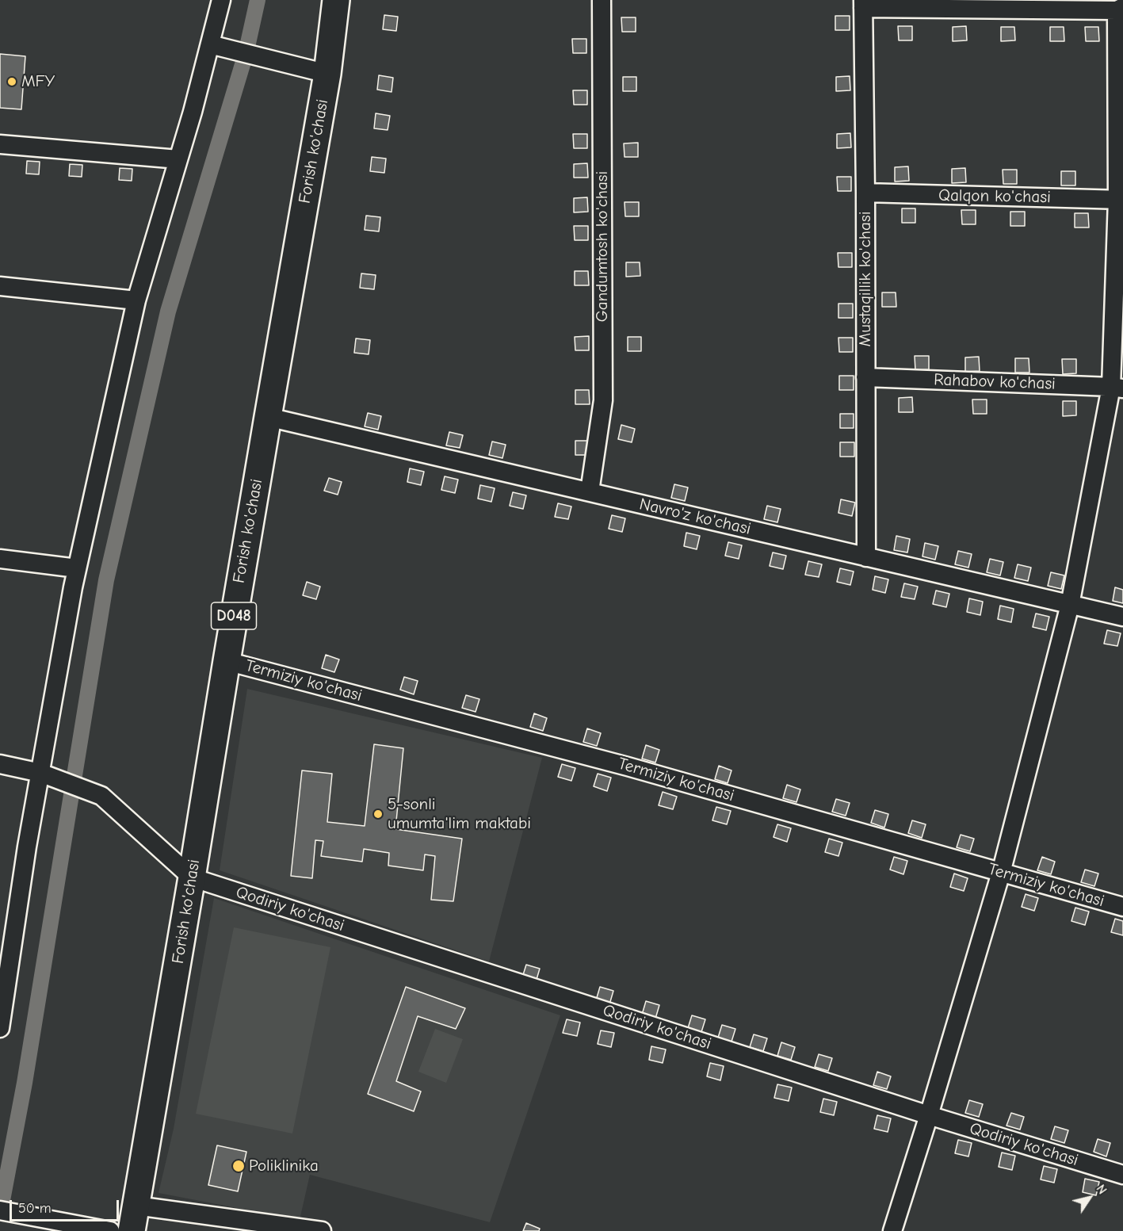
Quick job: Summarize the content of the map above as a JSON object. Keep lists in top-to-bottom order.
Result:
{
  "streets": {
    "main road": ["Forish ko'chasi", "D048"],
    "street": [
      "Qalqon ko'chasi",
      "Gandumtosh ko'chasi",
      "Mustaqillik ko'chasi",
      "Rahabov ko'chasi",
      "Navro'z ko'chasi",
      "Termiziy ko'chasi",
      "Qodiriy ko'chasi"
    ]
  },
  "crossings": [
    ["Forish ko'chasi", "Navro'z ko'chasi"],
    ["Forish ko'chasi", "Termiziy ko'chasi"],
    ["Forish ko'chasi", "Qodiriy ko'chasi"],
    ["Qalqon ko'chasi", "Mustaqillik ko'chasi"],
    ["Gandumtosh ko'chasi", "Navro'z ko'chasi"],
    ["Mustaqillik ko'chasi", "Rahabov ko'chasi"],
    ["Mustaqillik ko'chasi", "Navro'z ko'chasi"]
  ],
  "places": ["MFY", "5-sonli umumta'lim maktabi", "Poliklinika"],
  "scale_bar": "50 m",
  "north": "top right"
}
